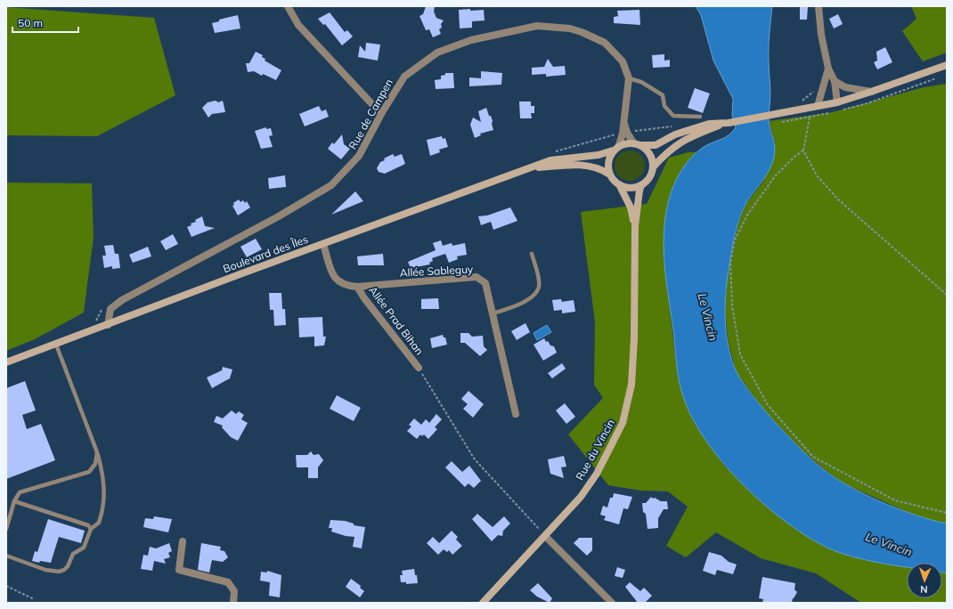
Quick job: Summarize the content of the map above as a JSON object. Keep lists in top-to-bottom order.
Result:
{
  "streets": {
    "main road": ["Boulevard des Îles", "Rue du Vincin"],
    "street": ["Rue de Campen", "Allée Sableguy", "Allée Prad Bihan"]
  },
  "crossings": [
    ["Rue de Campen", "Boulevard des Îles"],
    ["Rue de Campen", "Rue du Vincin"],
    ["Boulevard des Îles", "Allée Sableguy"],
    ["Boulevard des Îles", "Rue du Vincin"],
    ["Allée Sableguy", "Allée Prad Bihan"]
  ],
  "water": ["Le Vincin"],
  "scale_bar": "50 m",
  "north": "bottom"
}
